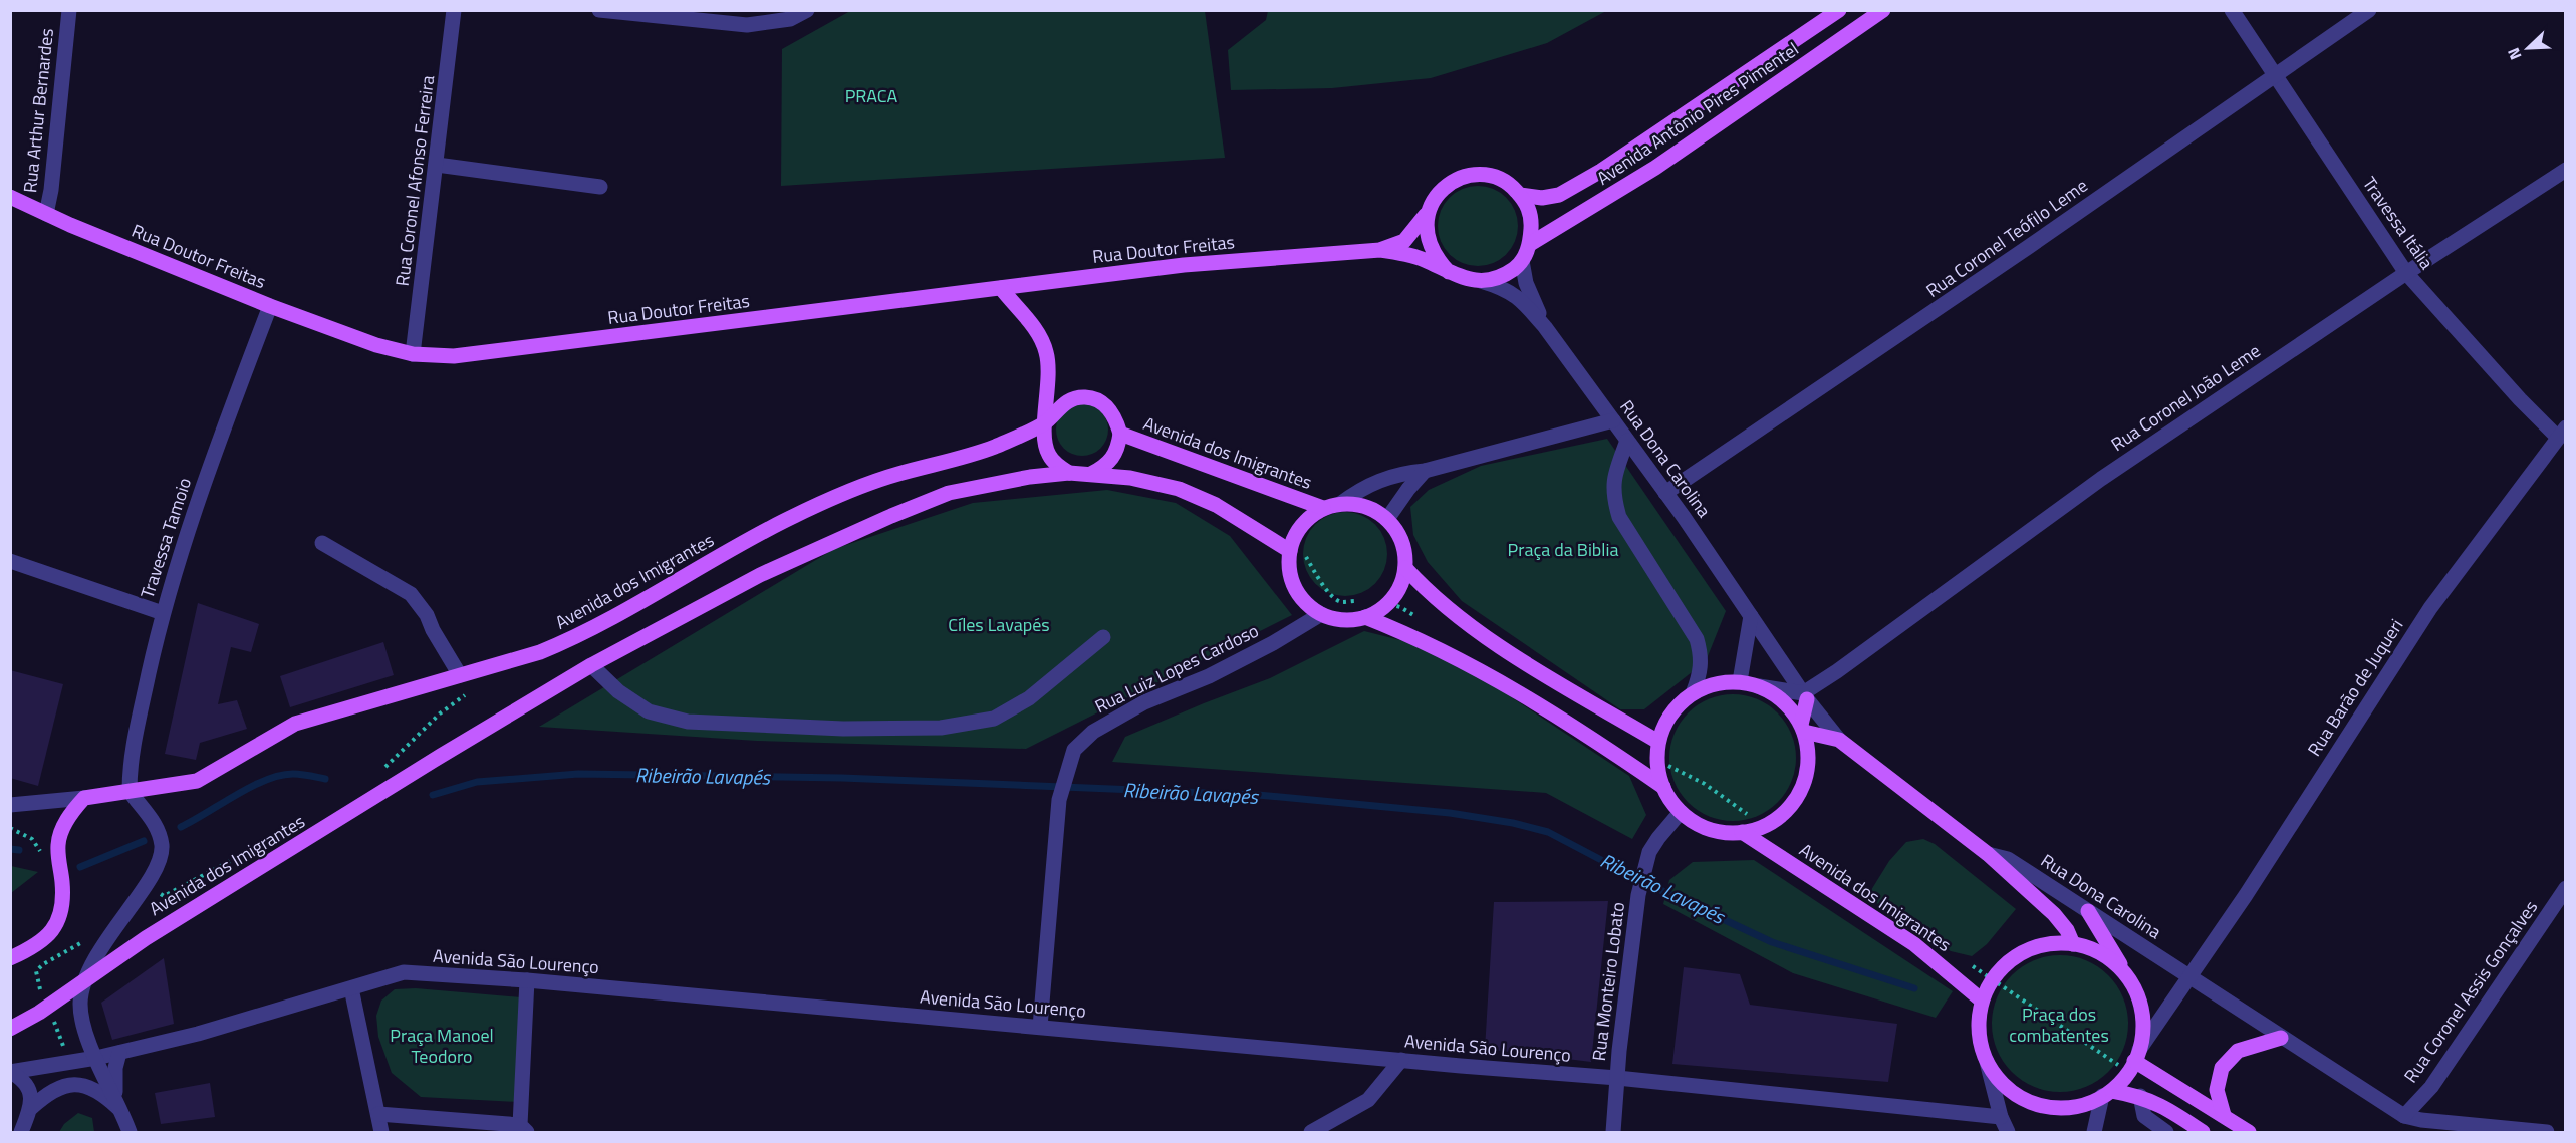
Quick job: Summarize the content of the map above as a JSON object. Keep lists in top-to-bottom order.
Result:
{
  "streets": {
    "main road": [
      "Avenida Antônio Pires Pimentel",
      "Rua Doutor Freitas",
      "Avenida dos Imigrantes",
      "Rua Dona Carolina"
    ],
    "street": [
      "Rua Arthur Bernardes",
      "Rua Coronel Afonso Ferreira",
      "Travessa Itália",
      "Rua Coronel Teófilo Leme",
      "Rua Coronel João Leme",
      "Travessa Tamoio",
      "Rua Luiz Lopes Cardoso",
      "Rua Barão de Juqueri",
      "Avenida São Lourenço",
      "Rua Monteiro Lobato",
      "Rua Coronel Assis Gonçalves"
    ]
  },
  "crossings": [
    ["Rua Arthur Bernardes", "Rua Doutor Freitas"],
    ["Avenida Antônio Pires Pimentel", "Rua Doutor Freitas"],
    ["Avenida Antônio Pires Pimentel", "Rua Dona Carolina"],
    ["Rua Coronel Afonso Ferreira", "Rua Doutor Freitas"],
    ["Travessa Itália", "Rua Coronel Teófilo Leme"],
    ["Travessa Itália", "Rua Coronel João Leme"],
    ["Travessa Itália", "Rua Barão de Juqueri"],
    ["Rua Coronel Teófilo Leme", "Rua Dona Carolina"],
    ["Rua Doutor Freitas", "Rua Dona Carolina"],
    ["Rua Doutor Freitas", "Travessa Tamoio"],
    ["Rua Coronel João Leme", "Rua Dona Carolina"],
    ["Avenida dos Imigrantes", "Rua Dona Carolina"],
    ["Avenida dos Imigrantes", "Travessa Tamoio"],
    ["Avenida dos Imigrantes", "Rua Luiz Lopes Cardoso"],
    ["Avenida dos Imigrantes", "Rua Monteiro Lobato"],
    ["Rua Dona Carolina", "Rua Barão de Juqueri"],
    ["Rua Dona Carolina", "Rua Coronel Assis Gonçalves"],
    ["Rua Luiz Lopes Cardoso", "Avenida São Lourenço"],
    ["Avenida São Lourenço", "Rua Monteiro Lobato"]
  ],
  "water": ["Ribeirão Lavapés"],
  "parks": [
    "PRACA",
    "Praça da Biblia",
    "Cíles Lavapés",
    "Praça dos combatentes",
    "Praça Manoel Teodoro"
  ],
  "north": "bottom left"
}
